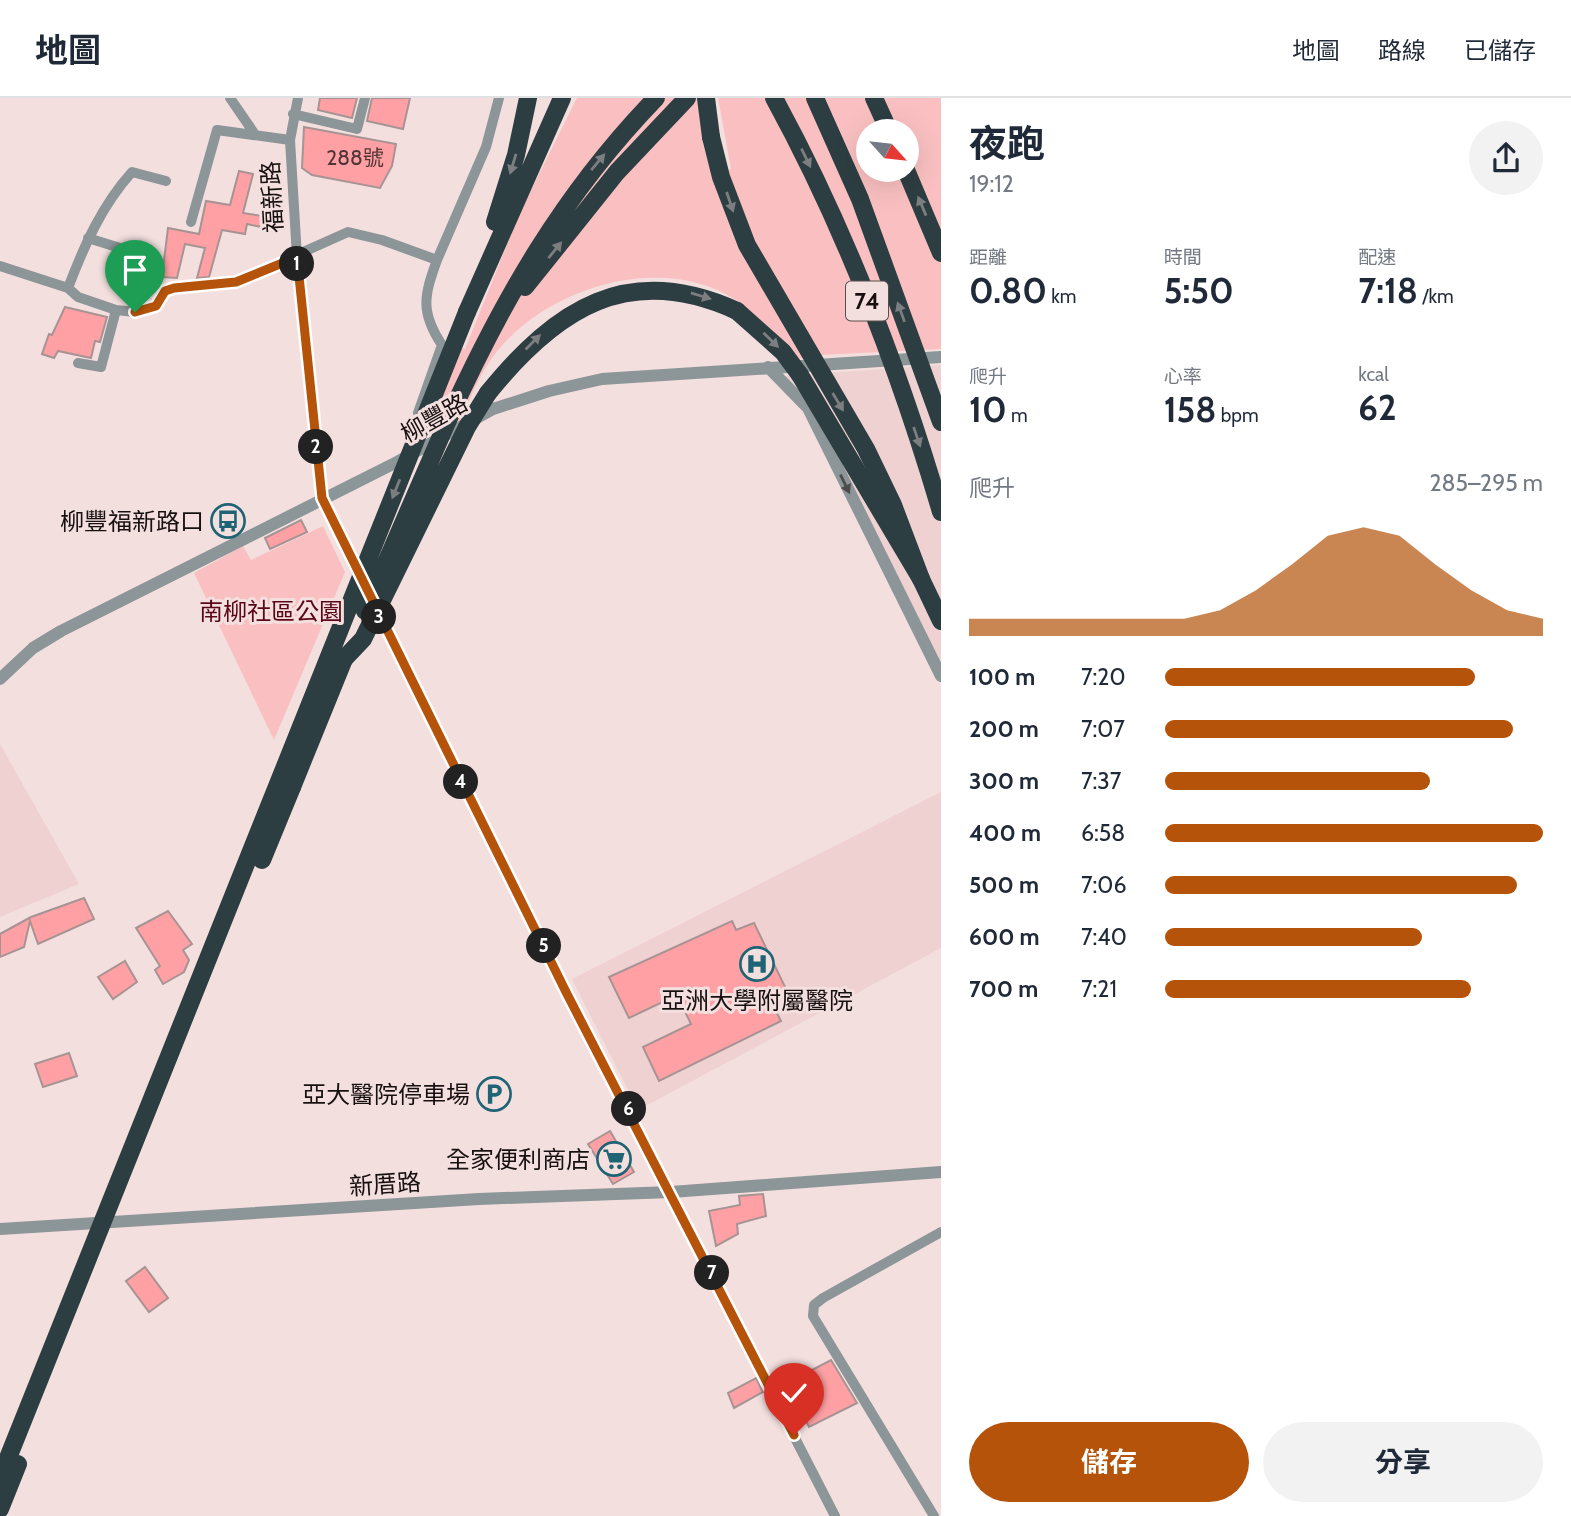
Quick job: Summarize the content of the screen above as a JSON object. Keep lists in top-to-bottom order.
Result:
{
  "streets": {
    "highway": ["74"],
    "street": ["福新路", "柳豐路", "新厝路"]
  },
  "crossings": [
    ["福新路", "柳豐路"],
    ["福新路", "新厝路"]
  ],
  "parks": ["南柳社區公園"],
  "places": {
    "bus stop": ["柳豐福新路口"],
    "hospital": ["亞洲大學附屬醫院"],
    "parking": ["亞大醫院停車場"],
    "supermarket": ["全家便利商店"]
  },
  "house_numbers": ["288號"],
  "north": "bottom right",
  "page": {
    "header": "地圖",
    "nav": ["地圖", "路線", "已儲存"],
    "heading": ["夜跑", "19:12"],
    "stats": [
      ["距離", "0.80 km"],
      ["時間", "5:50"],
      ["配速", "7:18 /km"],
      ["爬升", "10 m"],
      ["心率", "158 bpm"],
      ["kcal", "62"]
    ],
    "pins": [
      "1",
      "2",
      "3",
      "4",
      "5",
      "6",
      "7"
    ],
    "chart": ["爬升", "285–295 m"],
    "list": [
      {
        "name": "100 m",
        "note": "7:20"
      },
      {
        "name": "200 m",
        "note": "7:07"
      },
      {
        "name": "300 m",
        "note": "7:37"
      },
      {
        "name": "400 m",
        "note": "6:58"
      },
      {
        "name": "500 m",
        "note": "7:06"
      },
      {
        "name": "600 m",
        "note": "7:40"
      },
      {
        "name": "700 m",
        "note": "7:21"
      }
    ],
    "buttons": ["儲存", "分享"]
  }
}
